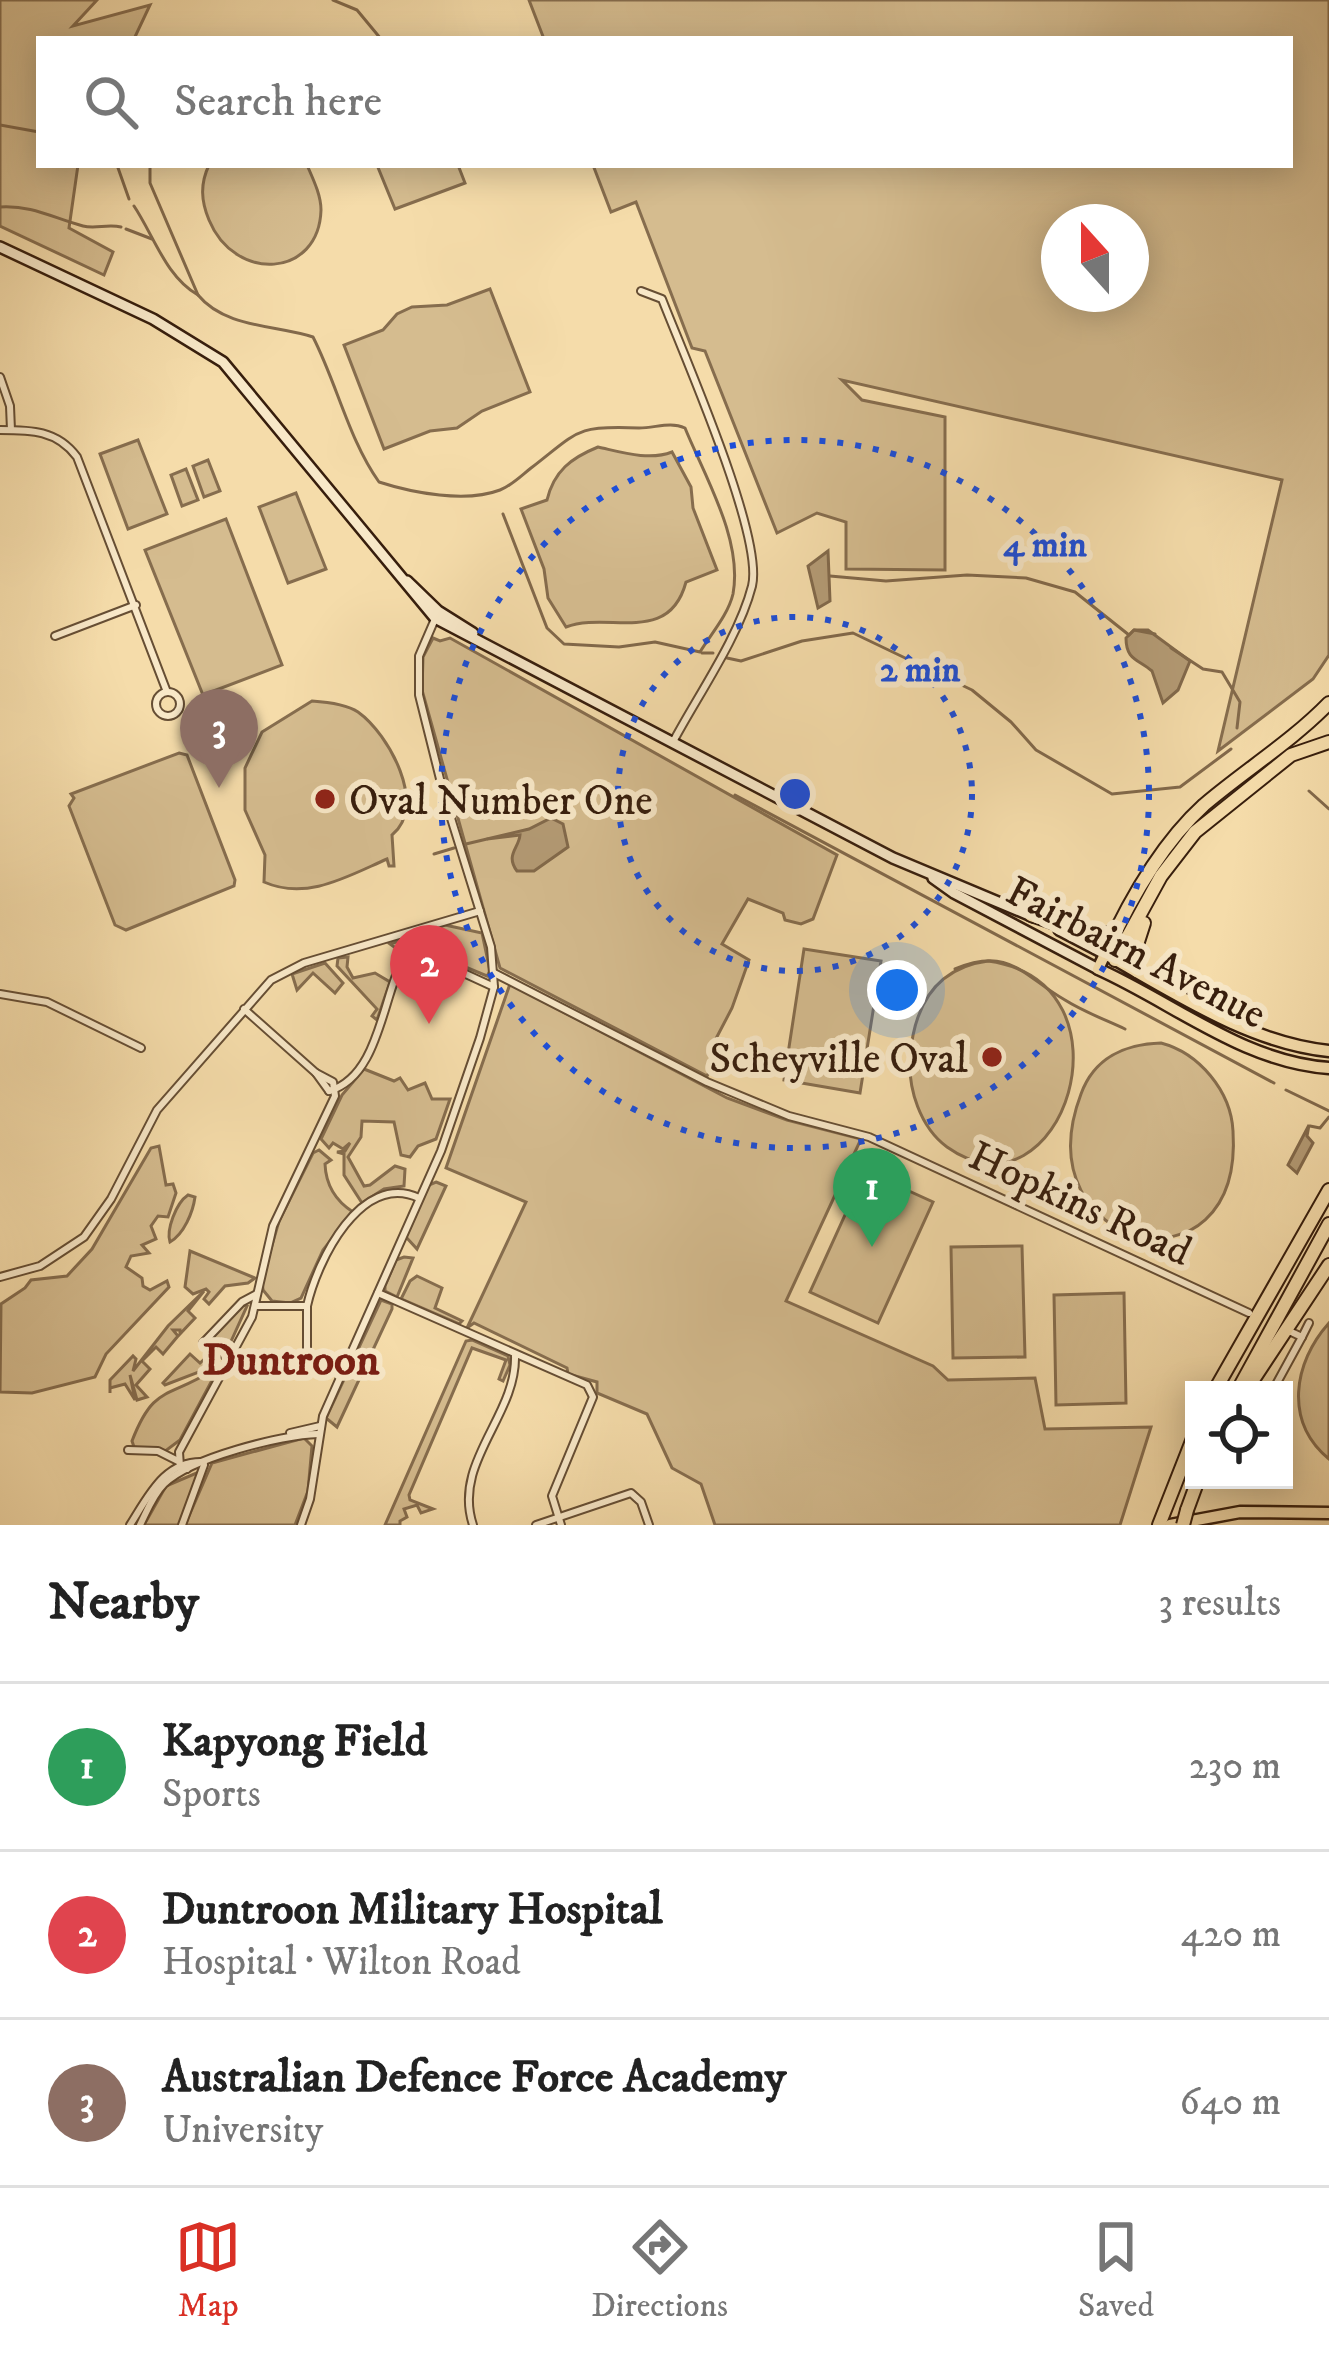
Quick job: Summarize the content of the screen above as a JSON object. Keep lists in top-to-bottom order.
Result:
{
  "streets": {
    "main road": ["Fairbairn Avenue"],
    "street": ["Hopkins Road"]
  },
  "districts": ["Duntroon"],
  "places": ["Oval Number One", "Scheyville Oval"],
  "north": "top",
  "page": {
    "search": "Search here",
    "pins": ["3", "2", "1"],
    "heading": ["Nearby", "3 results"],
    "list": [
      {
        "mark": "1",
        "name": "Kapyong Field",
        "note": "Sports",
        "value": "230 m"
      },
      {
        "mark": "2",
        "name": "Duntroon Military Hospital",
        "note": "Hospital · Wilton Road",
        "value": "420 m"
      },
      {
        "mark": "3",
        "name": "Australian Defence Force Academy",
        "note": "University",
        "value": "640 m"
      }
    ],
    "nav": ["Map", "Directions", "Saved"]
  },
  "rings": ["4 min", "2 min"]
}
